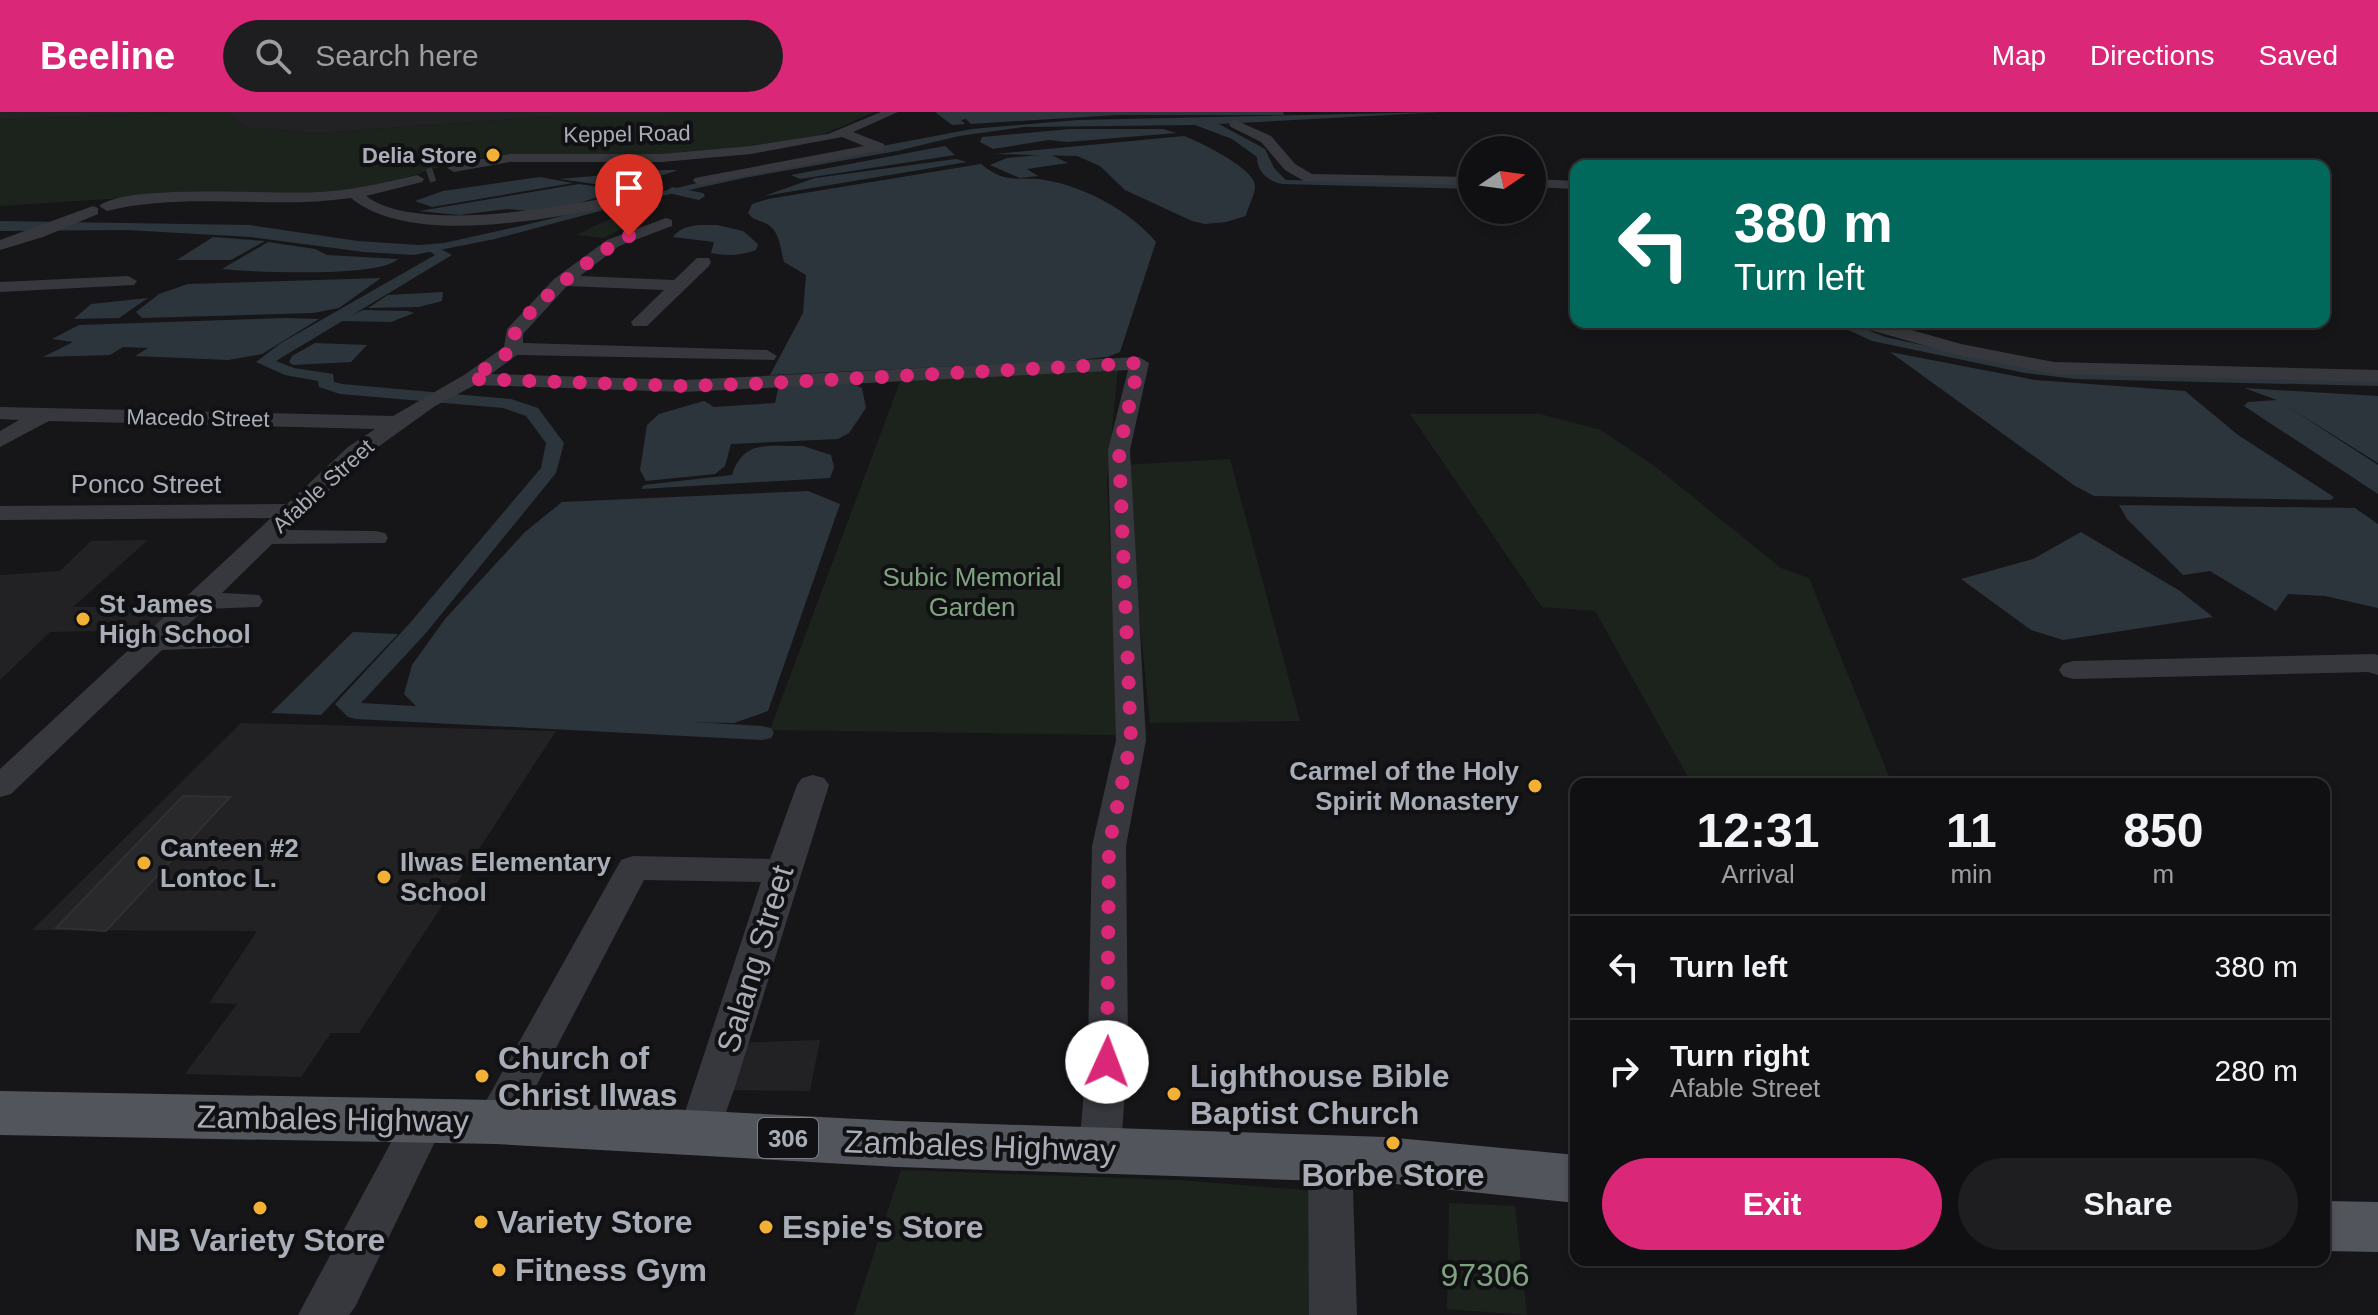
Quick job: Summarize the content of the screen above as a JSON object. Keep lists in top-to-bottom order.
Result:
{
  "streets": {
    "main road": ["Zambales Highway", "306"],
    "street": [
      "Keppel Road",
      "Macedo Street",
      "Ponco Street",
      "Afable Street",
      "Salang Street"
    ]
  },
  "crossings": [
    ["Macedo Street", "Afable Street"],
    ["Ponco Street", "Afable Street"],
    ["Salang Street", "Zambales Highway"]
  ],
  "parks": ["Subic Memorial Garden", "97306"],
  "places": [
    "Delia Store",
    "St James High School",
    "Carmel of the Holy Spirit Monastery",
    "Canteen #2 Lontoc L.",
    "Ilwas Elementary School",
    "Church of Christ Ilwas",
    "Lighthouse Bible Baptist Church",
    "Borbe Store",
    "NB Variety Store",
    "Variety Store",
    "Espie's Store",
    "Fitness Gym"
  ],
  "north": "right",
  "page": {
    "header": "Beeline",
    "search": "Search here",
    "nav": ["Map", "Directions", "Saved"],
    "turn": ["380 m", "Turn left"],
    "eta": [
      "12:31",
      "Arrival",
      "11",
      "min",
      "850",
      "m"
    ],
    "list": [
      {
        "name": "Turn left",
        "value": "380 m"
      },
      {
        "name": "Turn right",
        "note": "Afable Street",
        "value": "280 m"
      }
    ],
    "buttons": ["Exit", "Share"]
  }
}
